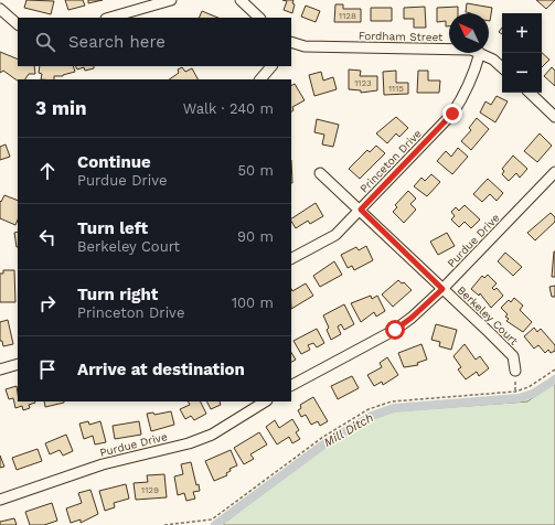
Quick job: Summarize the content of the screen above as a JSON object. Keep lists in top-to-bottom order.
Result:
{
  "streets": {
    "street": [
      "Fordham Street",
      "Princeton Drive",
      "Purdue Drive",
      "Berkeley Court"
    ]
  },
  "crossings": [
    ["Fordham Street", "Princeton Drive"],
    ["Princeton Drive", "Berkeley Court"],
    ["Purdue Drive", "Berkeley Court"]
  ],
  "water": ["Mill Ditch"],
  "house_numbers": [
    "1128",
    "1123",
    "1115",
    "1129"
  ],
  "north": "top left",
  "page": {
    "map_buttons": ["+", "−"],
    "search": "Search here",
    "heading": ["3 min", "Walk · 240 m"],
    "list": [
      ["Continue", "Purdue Drive", "50 m"],
      ["Turn left", "Berkeley Court", "90 m"],
      ["Turn right", "Princeton Drive", "100 m"],
      "Arrive at destination"
    ]
  }
}
